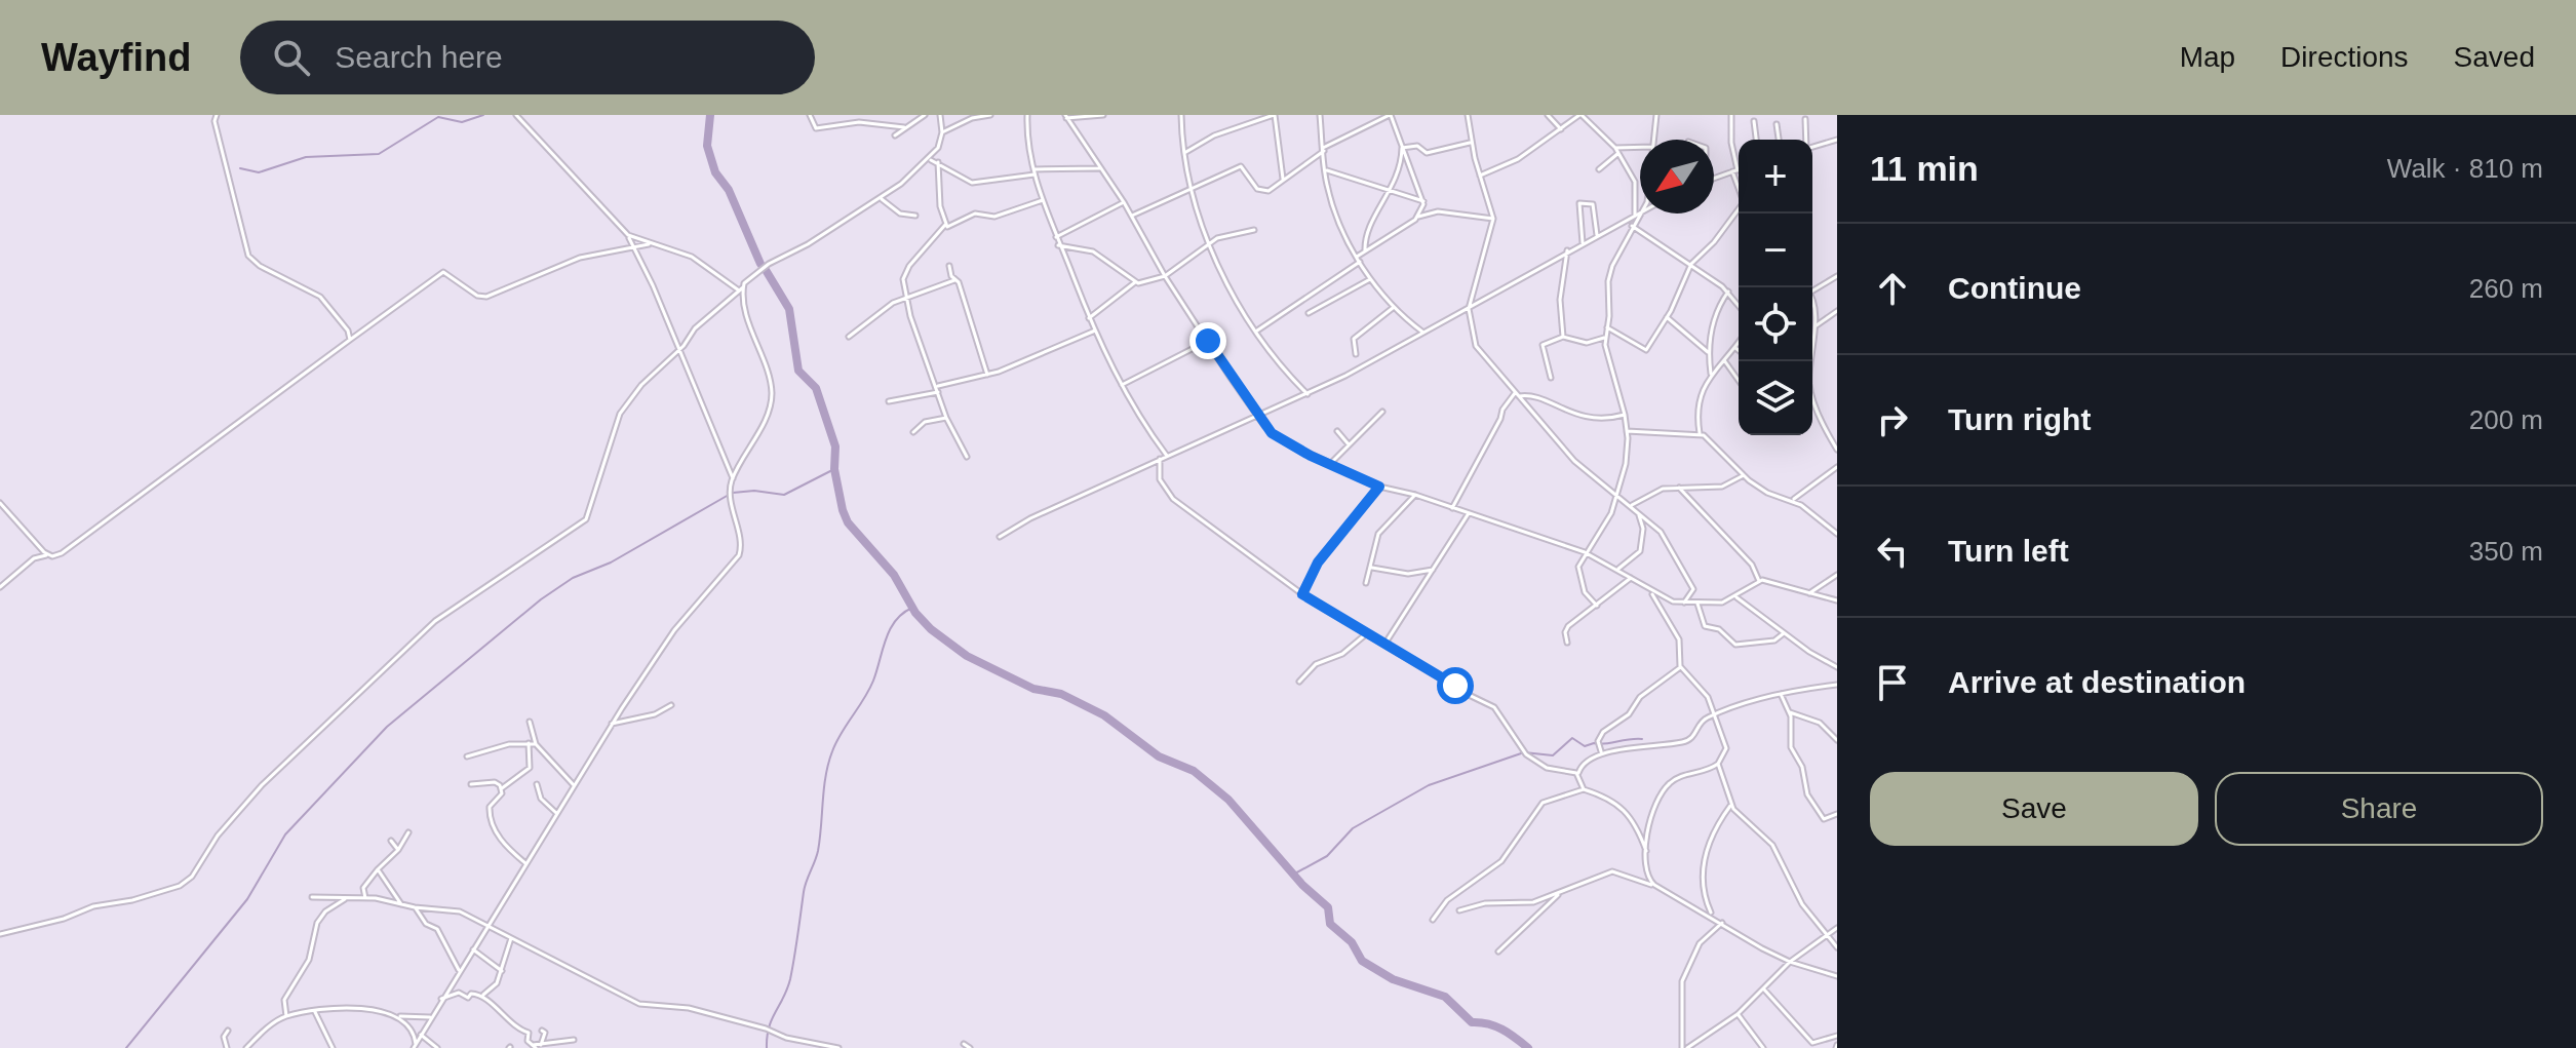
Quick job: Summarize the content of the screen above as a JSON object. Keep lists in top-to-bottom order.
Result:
{
  "north": "bottom left",
  "page": {
    "header": "Wayfind",
    "search": "Search here",
    "nav": ["Map", "Directions", "Saved"],
    "heading": ["11 min", "Walk · 810 m"],
    "map_buttons": ["+", "−"],
    "list": [
      ["Continue", "260 m"],
      ["Turn right", "200 m"],
      ["Turn left", "350 m"],
      "Arrive at destination"
    ],
    "buttons": ["Save", "Share"]
  }
}
